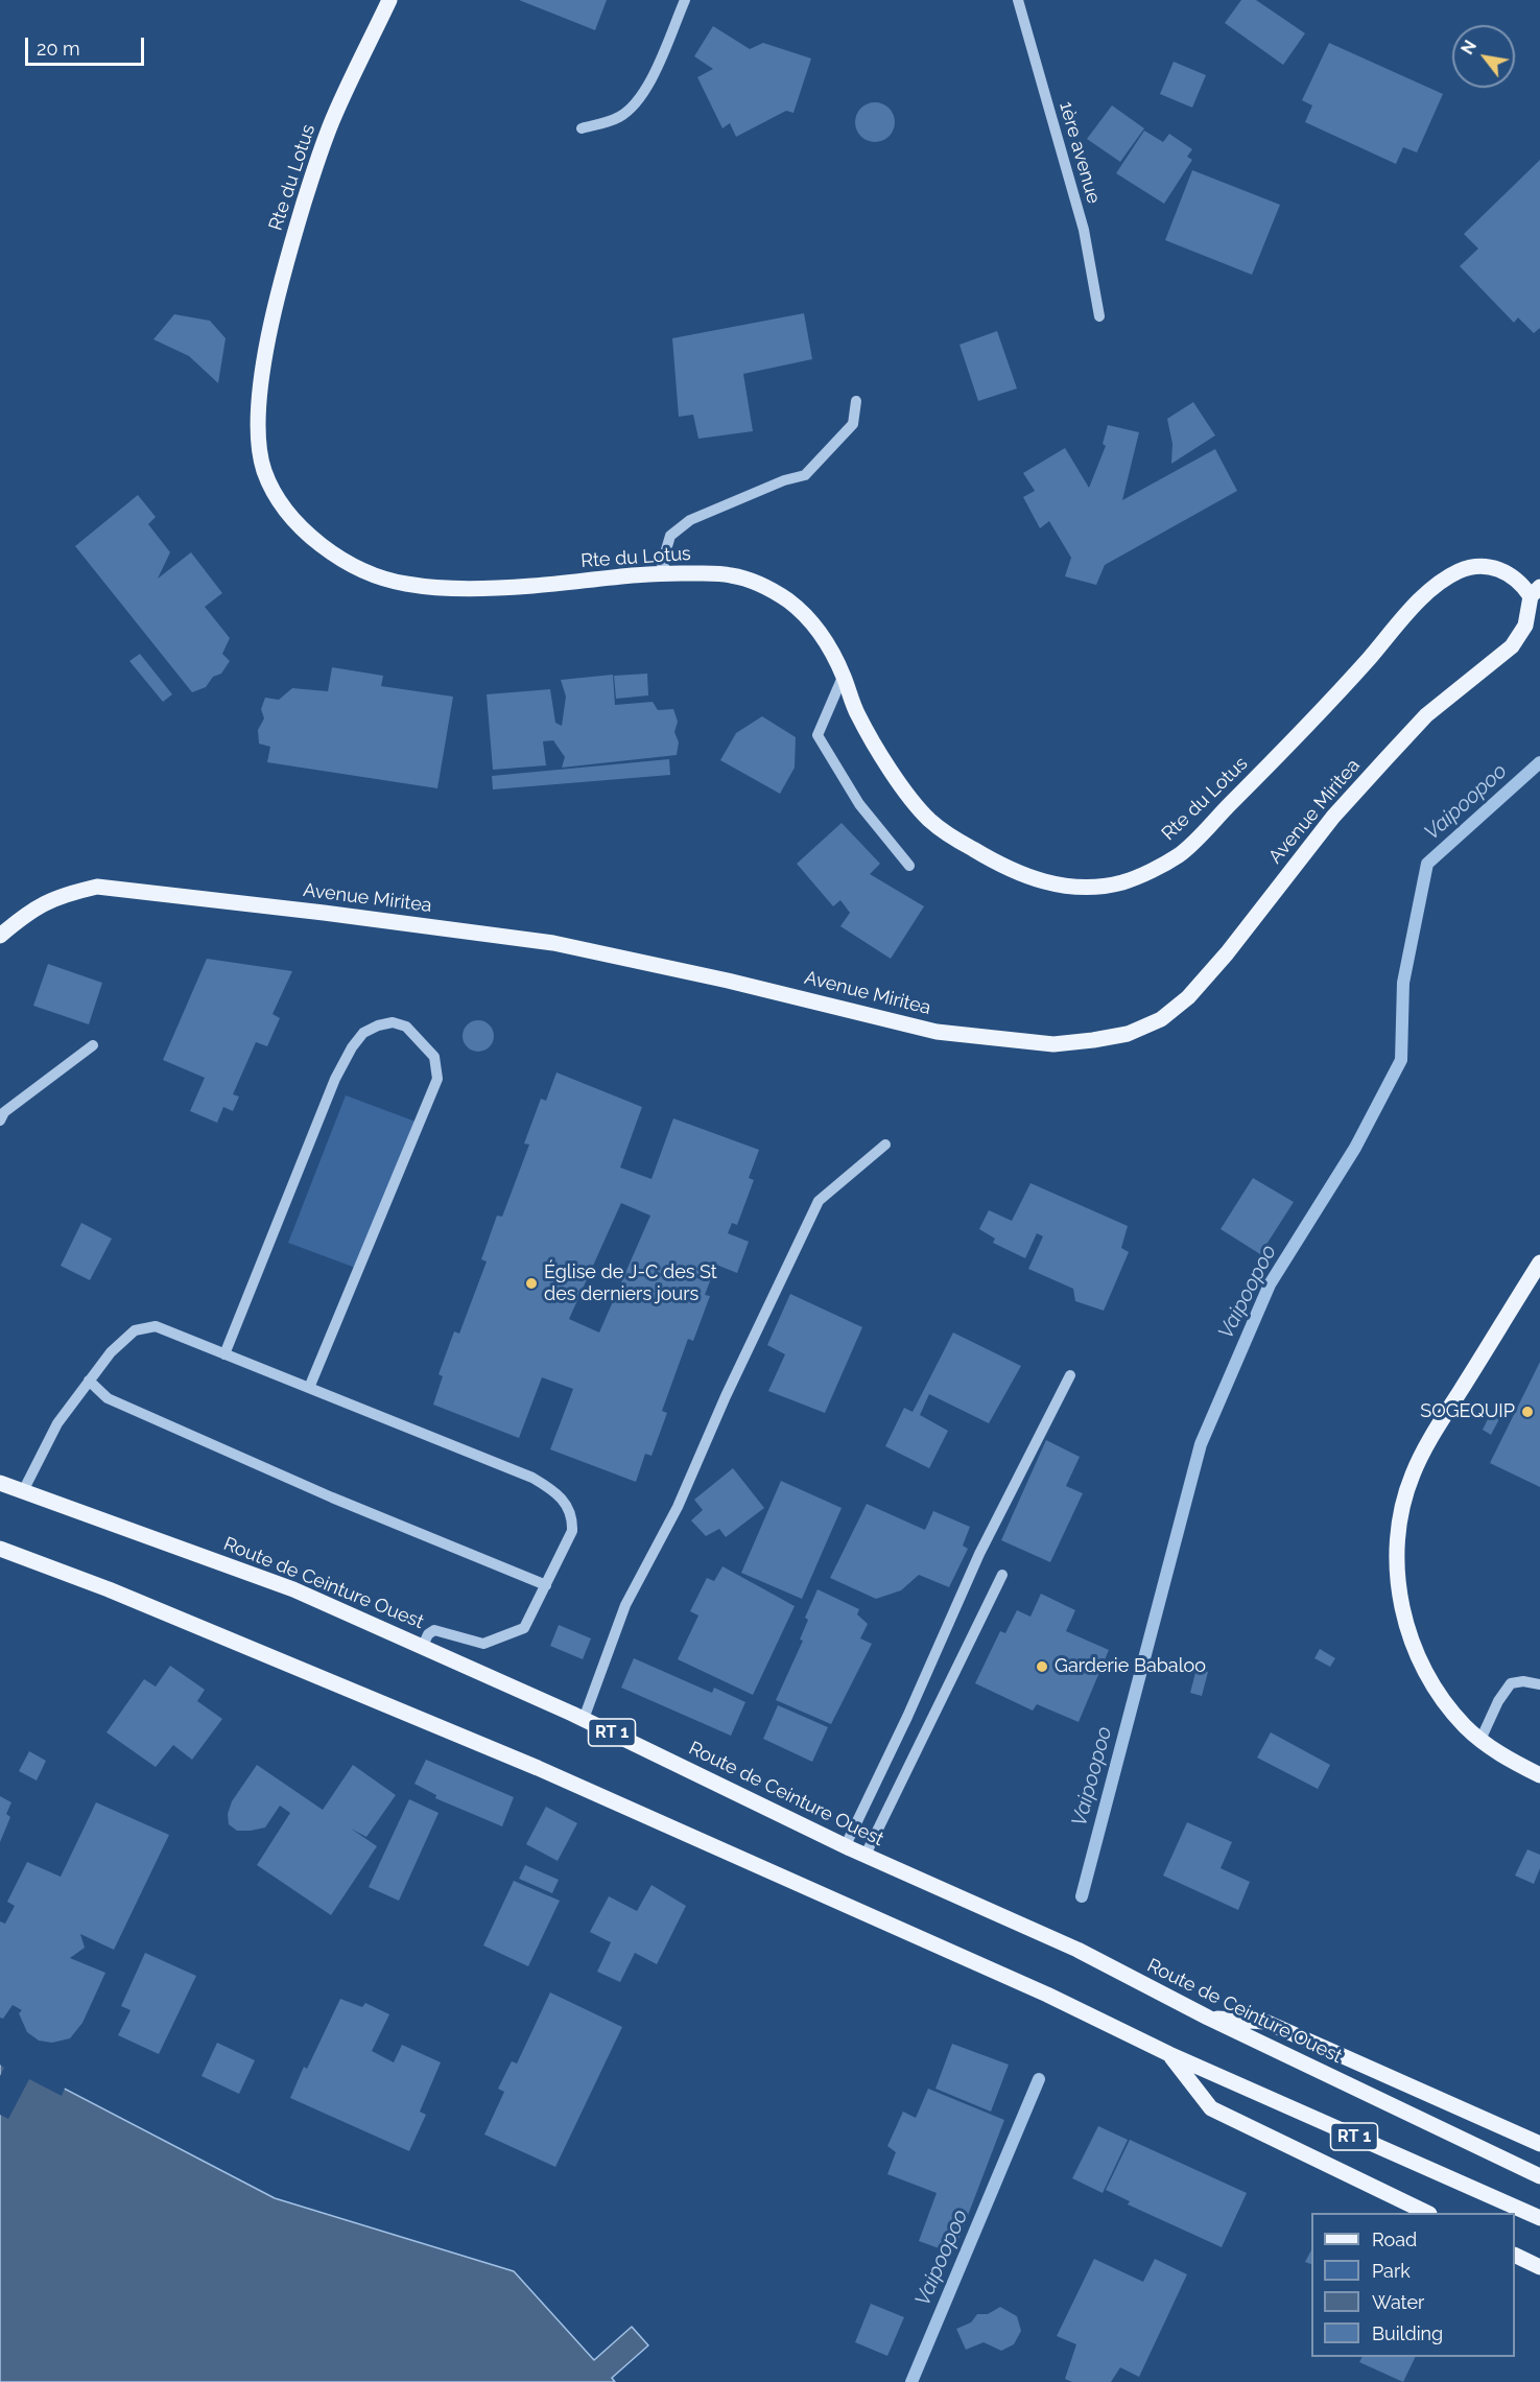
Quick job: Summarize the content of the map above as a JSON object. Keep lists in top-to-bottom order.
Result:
{
  "streets": {
    "main road": [
      "Rte du Lotus",
      "Avenue Miritea",
      "Route de Ceinture Ouest",
      "RT 1"
    ],
    "street": ["1ère avenue"]
  },
  "crossings": [
    ["Rte du Lotus", "Avenue Miritea"]
  ],
  "water": ["Vaipoopoo"],
  "places": ["Église de J-C des St des derniers jours", "SOGEQUIP", "Garderie Babaloo"],
  "legend": [
    "Road",
    "Park",
    "Water",
    "Building"
  ],
  "scale_bar": "20 m",
  "north": "top left"
}
